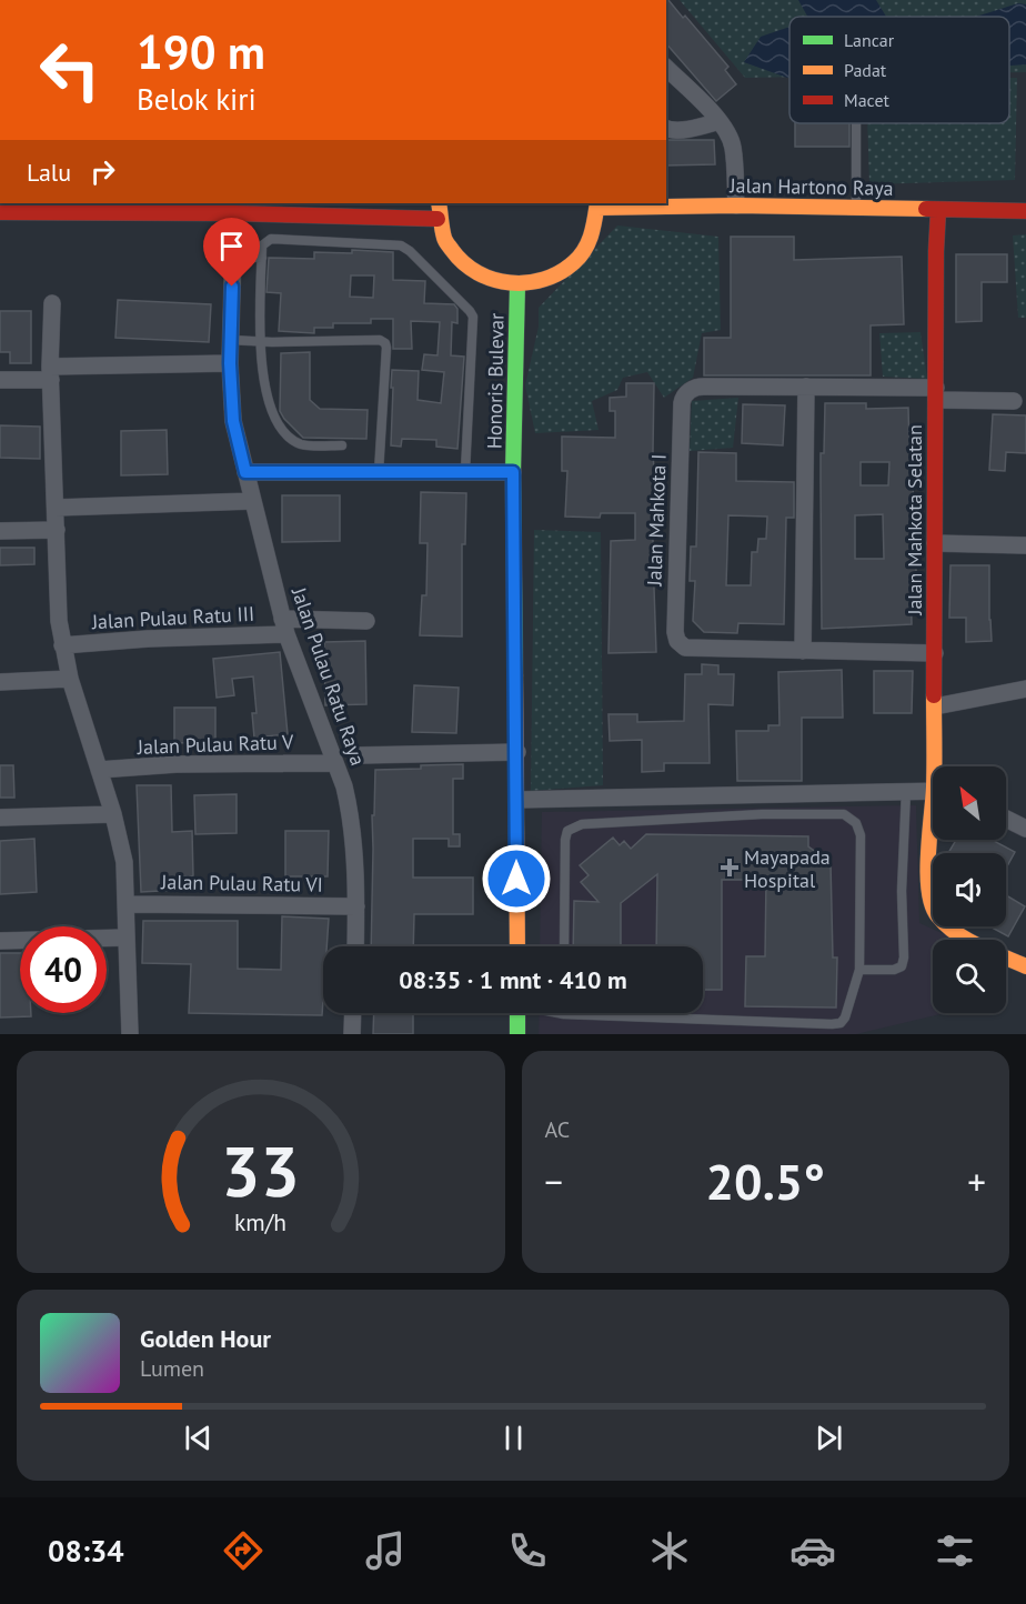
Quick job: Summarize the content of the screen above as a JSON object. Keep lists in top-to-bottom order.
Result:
{
  "streets": {
    "street": [
      "Jalan Hartono Raya",
      "Honoris Bulevar",
      "Jalan Mahkota I",
      "Jalan Mahkota Selatan",
      "Jalan Pulau Ratu III",
      "Jalan Pulau Ratu Raya",
      "Jalan Pulau Ratu V",
      "Jalan Pulau Ratu VI"
    ]
  },
  "crossings": [
    ["Jalan Hartono Raya", "Jalan Mahkota Selatan"],
    ["Jalan Mahkota I", "Jalan Mahkota Selatan"],
    ["Jalan Pulau Ratu III", "Jalan Pulau Ratu Raya"],
    ["Jalan Pulau Ratu Raya", "Jalan Pulau Ratu V"],
    ["Jalan Pulau Ratu Raya", "Jalan Pulau Ratu VI"]
  ],
  "places": {
    "health": ["Mayapada Hospital"]
  },
  "legend": ["Lancar", "Padat", "Macet"],
  "north": "top left",
  "page": {
    "turn": ["190 m", "Belok kiri"],
    "then": "Lalu",
    "limit": "40",
    "trip": "08:35 · 1 mnt · 410 m",
    "tile": "AC",
    "heat": ["−", "20.5°", "+"],
    "song": ["Golden Hour", "Lumen"],
    "tabs": "08:34",
    "gauge": ["33", "km/h"]
  }
}
